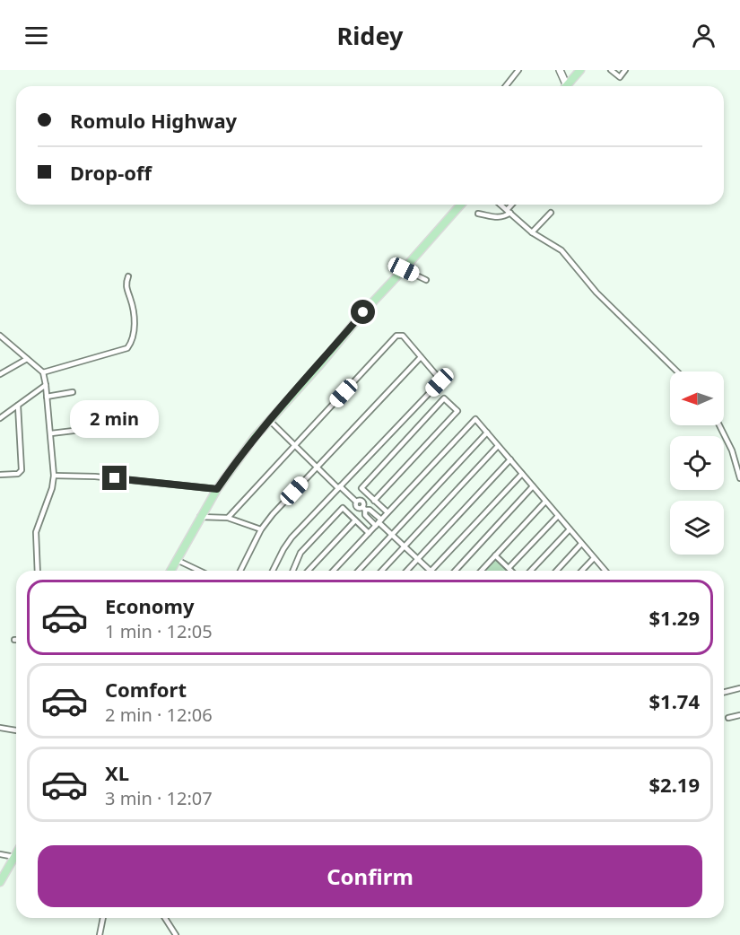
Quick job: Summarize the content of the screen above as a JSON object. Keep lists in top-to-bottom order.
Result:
{
  "north": "left",
  "page": {
    "header": "Ridey",
    "banner": ["Romulo Highway", "Drop-off"],
    "bubble": "2 min",
    "list": [
      {
        "name": "Economy",
        "note": "1 min · 12:05",
        "value": "$1.29"
      },
      {
        "name": "Comfort",
        "note": "2 min · 12:06",
        "value": "$1.74"
      },
      {
        "name": "XL",
        "note": "3 min · 12:07",
        "value": "$2.19"
      }
    ],
    "buttons": "Confirm"
  }
}
